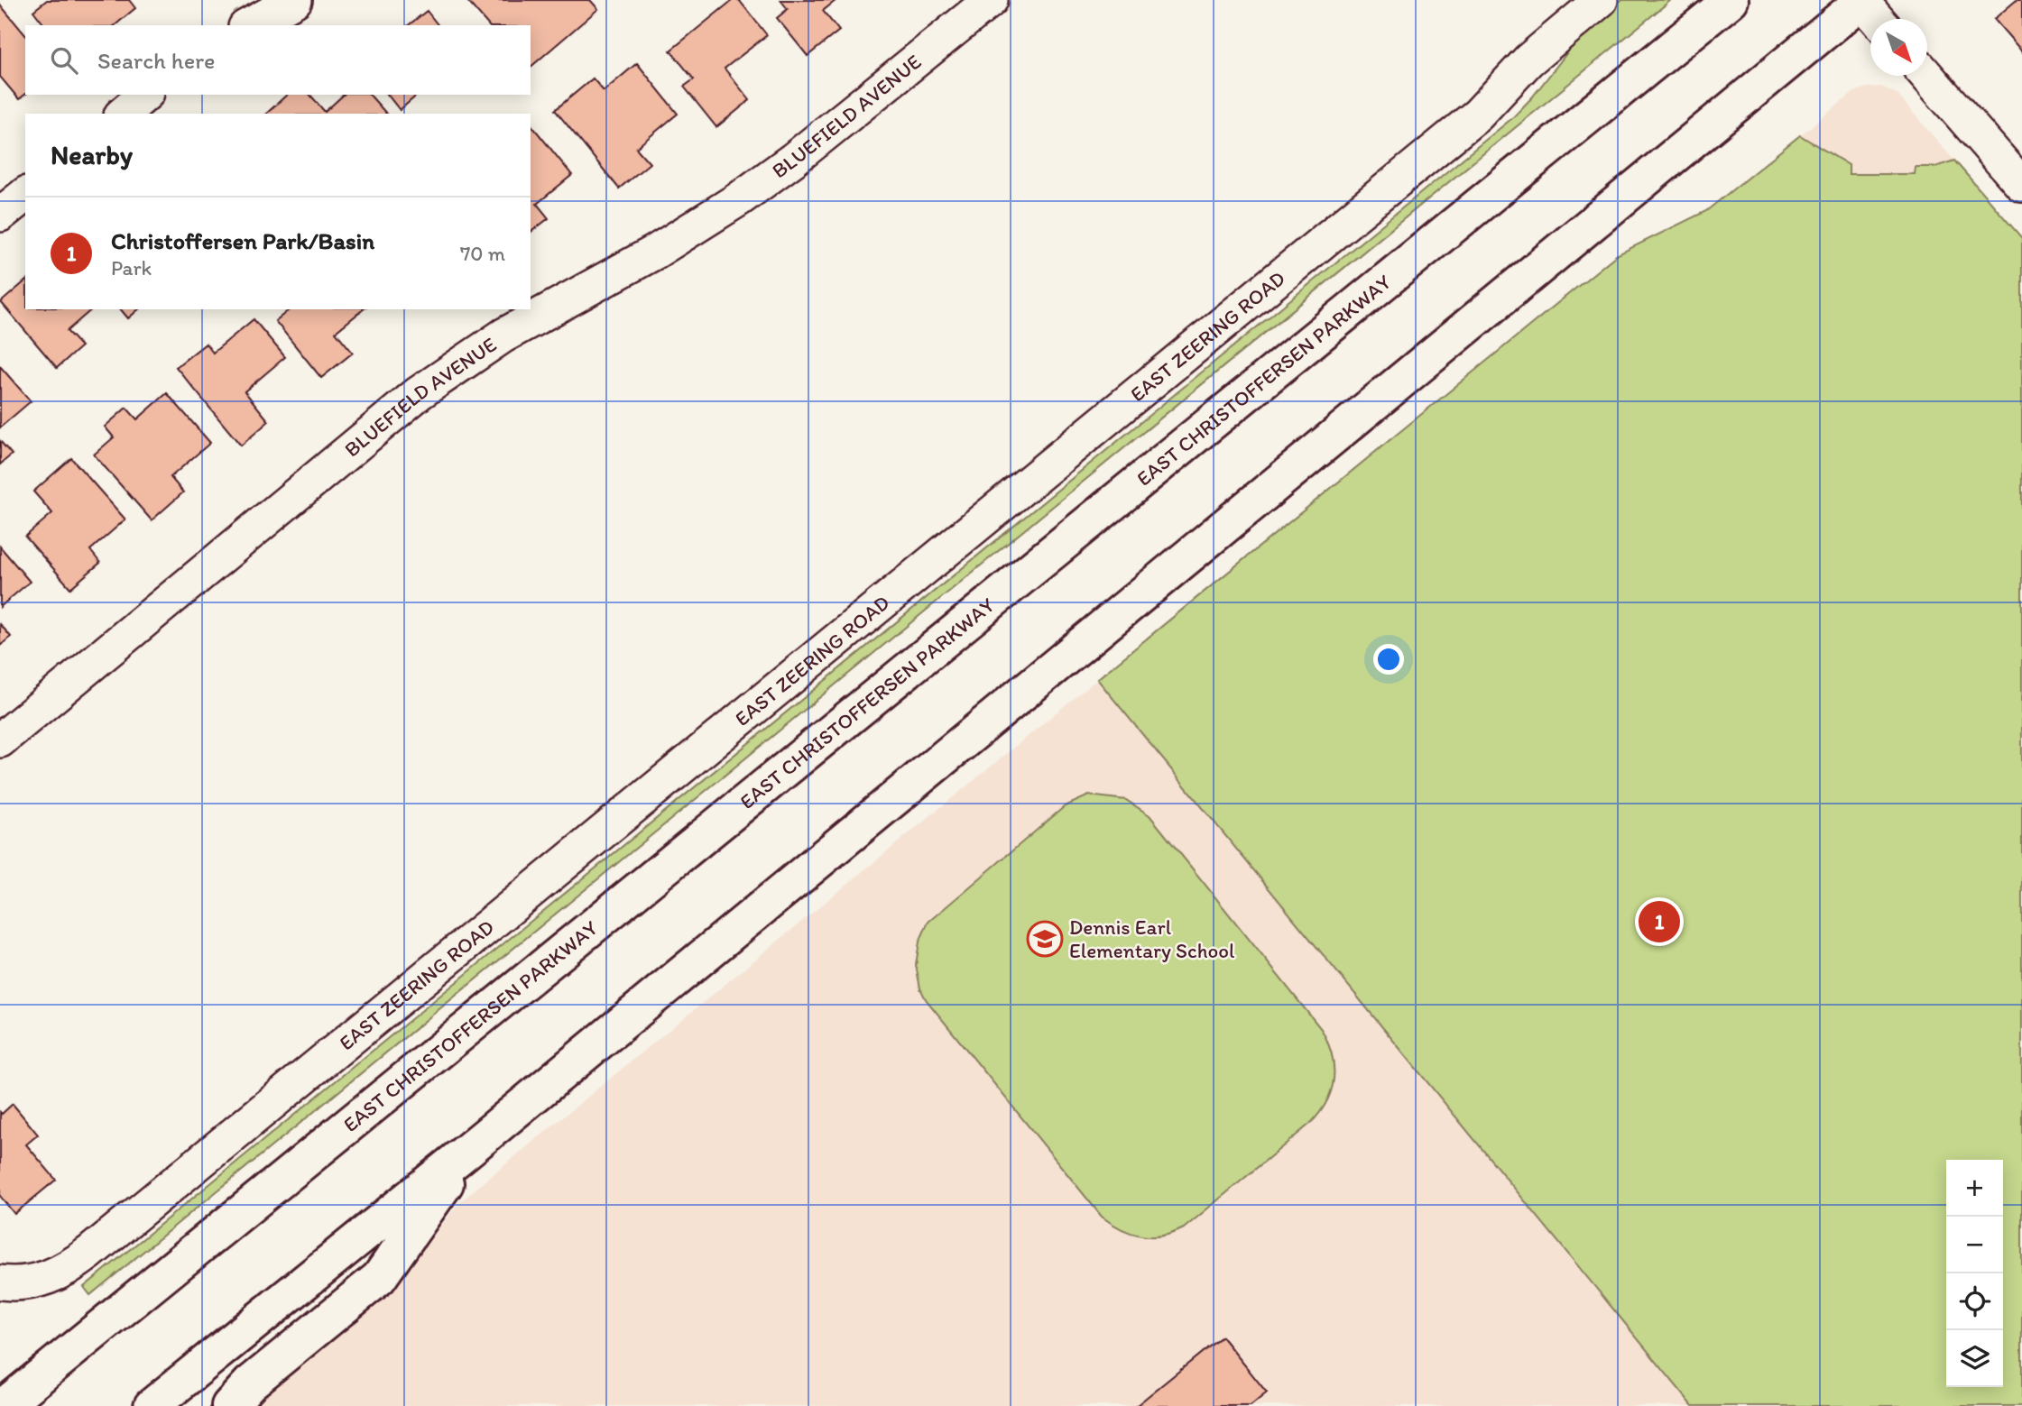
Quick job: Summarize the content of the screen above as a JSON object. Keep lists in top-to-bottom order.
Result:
{
  "streets": {
    "street": ["BLUEFIELD AVENUE", "EAST ZEERING ROAD", "EAST CHRISTOFFERSEN PARKWAY"]
  },
  "places": {
    "school or university": ["Dennis Earl Elementary School"]
  },
  "north": "bottom right",
  "page": {
    "search": "Search here",
    "heading": "Nearby",
    "list": [
      {
        "mark": "1",
        "name": "Christoffersen Park/Basin",
        "note": "Park",
        "value": "70 m"
      }
    ],
    "pins": "1",
    "map_buttons": ["+", "−"]
  }
}
